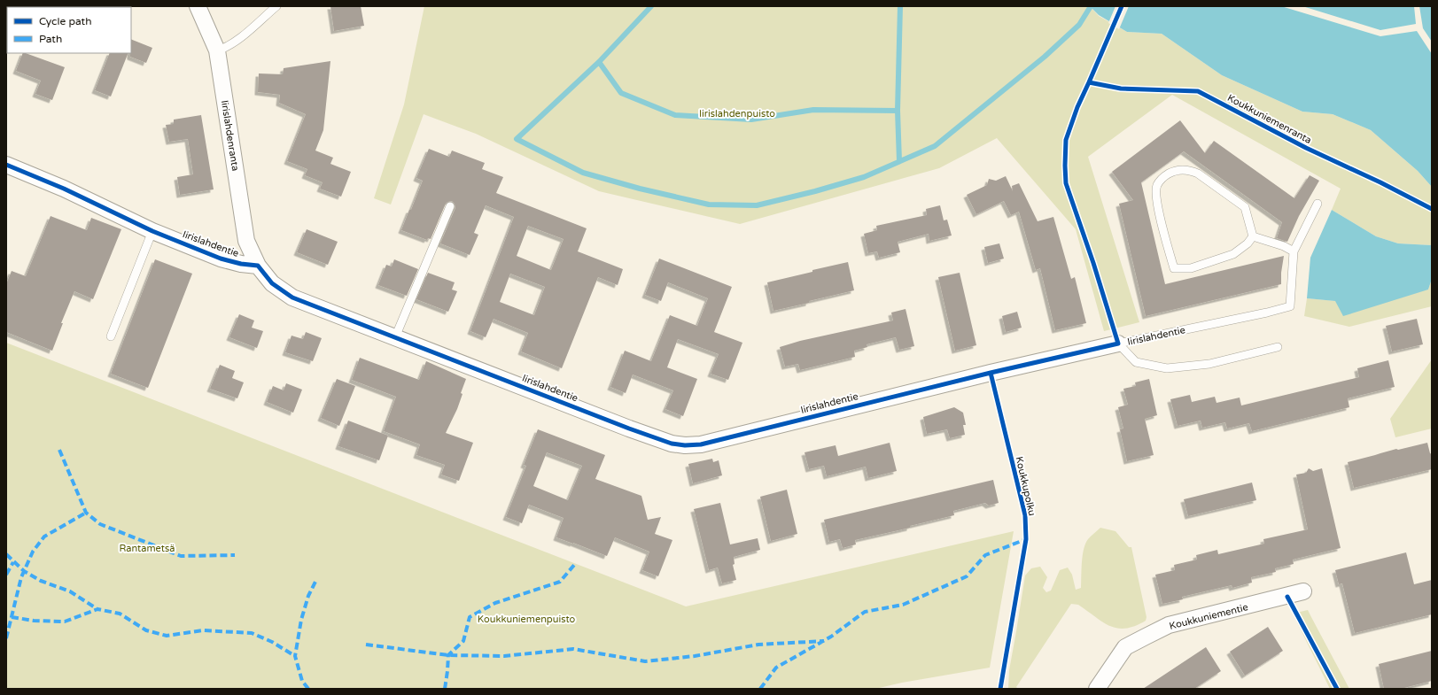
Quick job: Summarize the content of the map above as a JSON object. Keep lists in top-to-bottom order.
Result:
{
  "streets": {
    "street": ["Iirislahdenranta", "Iirislahdentie", "Koukkuniementie"],
    "cycle path": ["Koukkuniemenranta", "Koukkupolku"]
  },
  "crossings": [
    ["Iirislahdenranta", "Iirislahdentie"]
  ],
  "parks": ["Iirislahdenpuisto", "Rantametsä", "Koukkuniemenpuisto"],
  "legend": ["Cycle path", "Path"]
}
